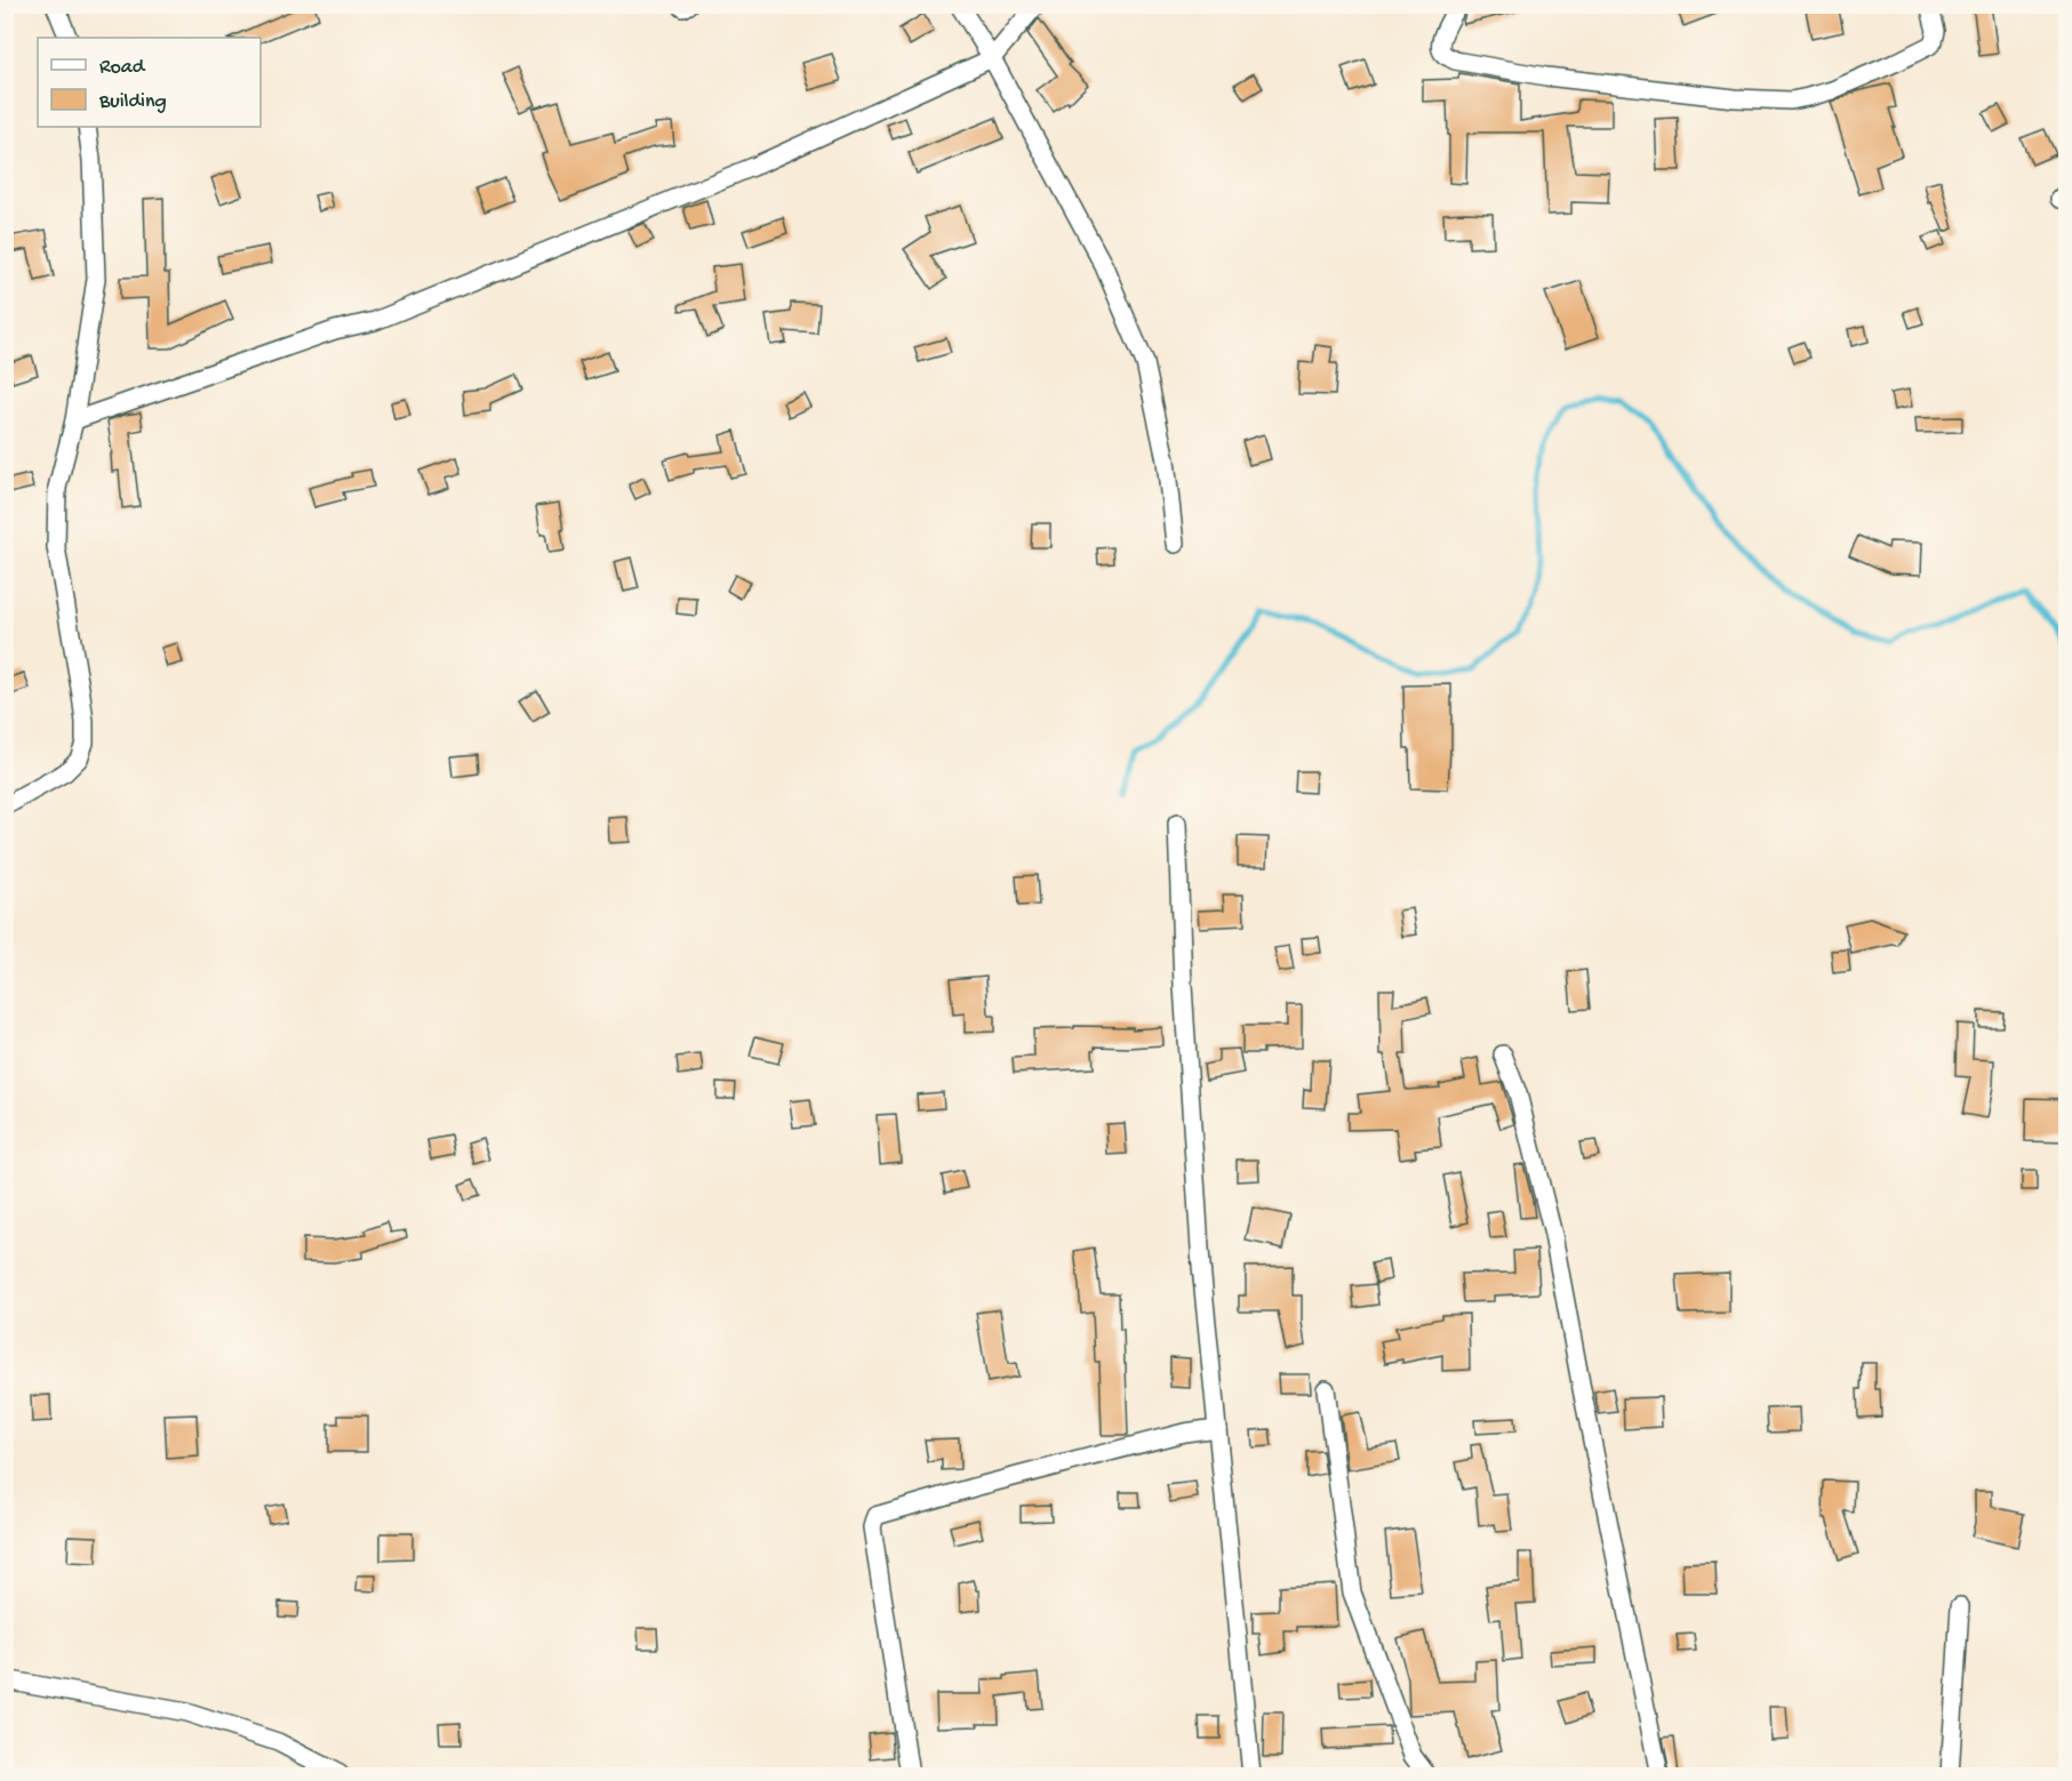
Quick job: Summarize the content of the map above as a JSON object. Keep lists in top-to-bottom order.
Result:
{
  "legend": ["Road", "Building"]
}
